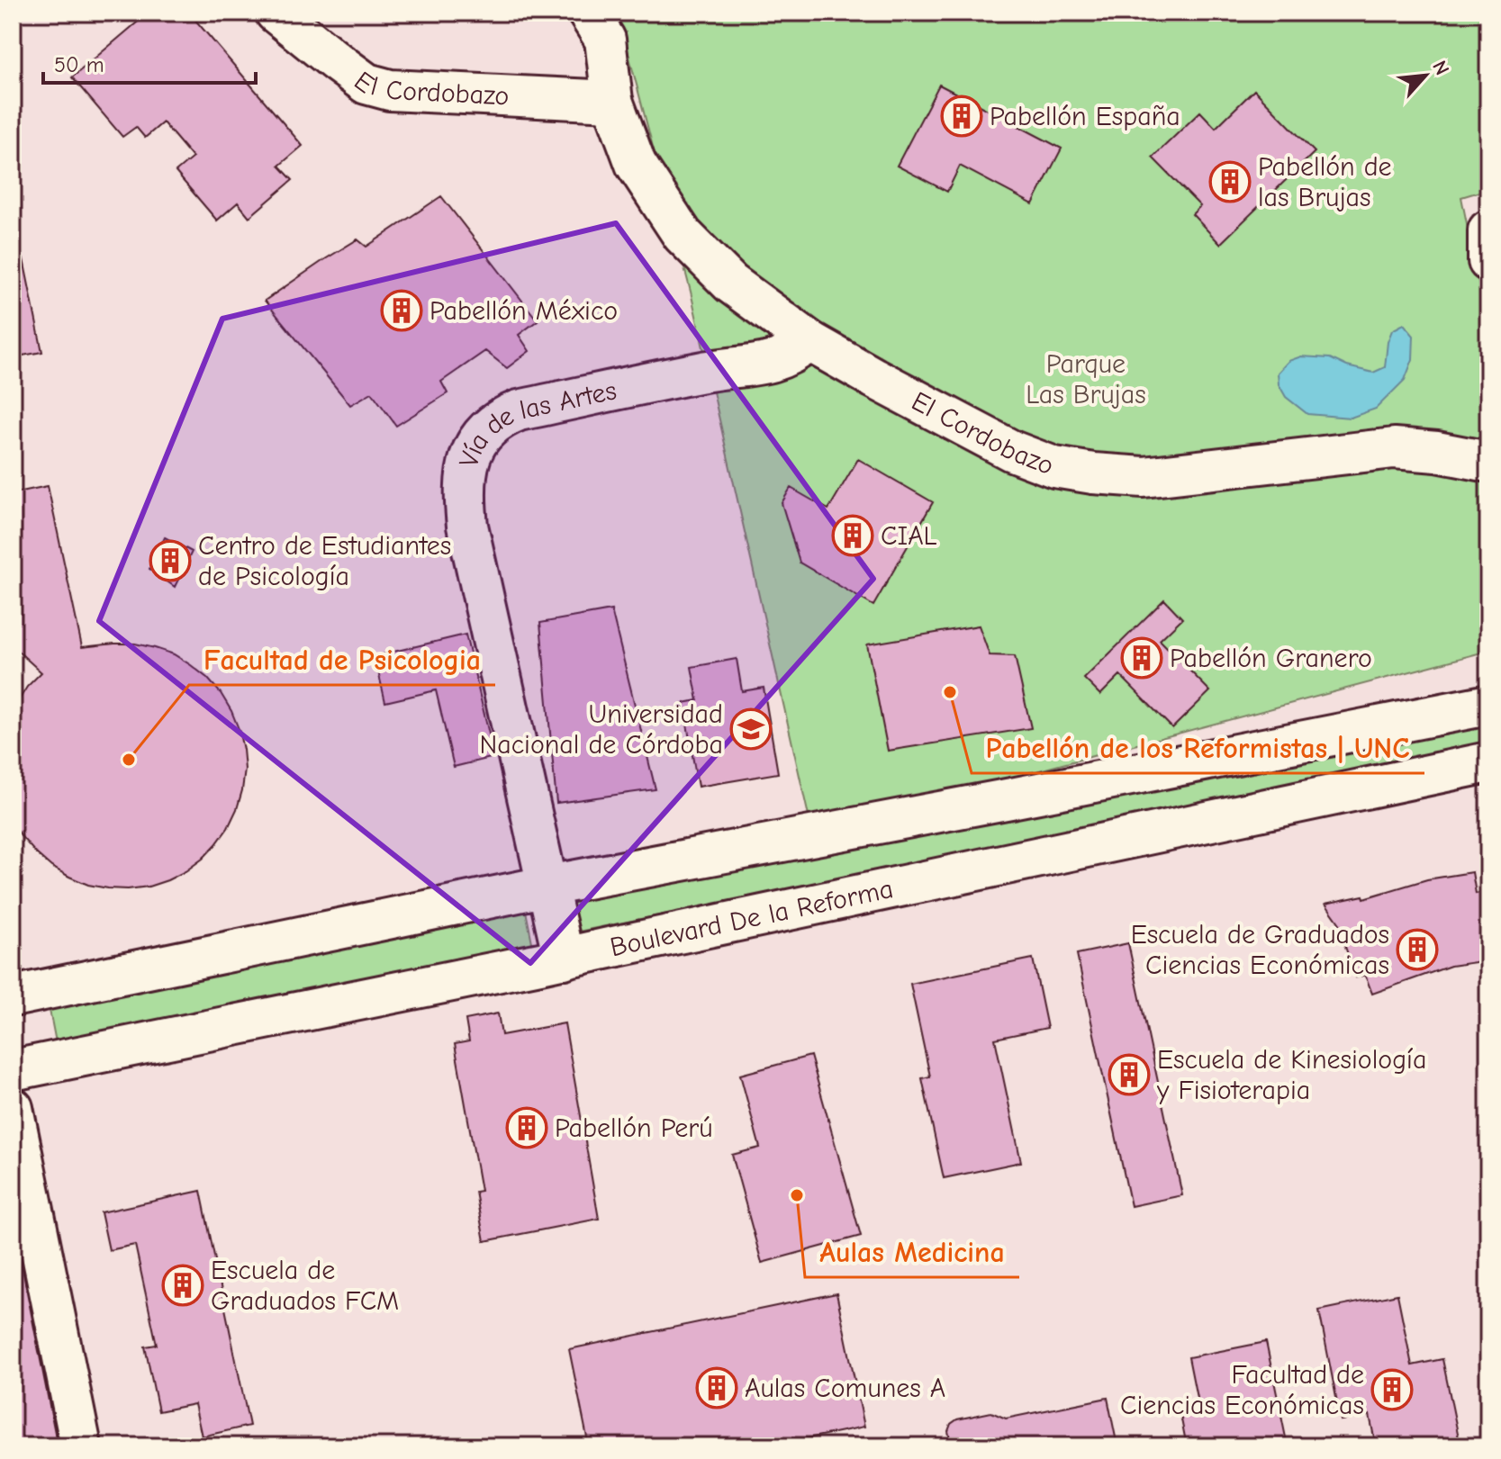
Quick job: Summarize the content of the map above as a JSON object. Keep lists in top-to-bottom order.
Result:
{
  "streets": {
    "street": ["El Cordobazo", "Vía de las Artes", "Boulevard De la Reforma"]
  },
  "crossings": [
    ["El Cordobazo", "Vía de las Artes"],
    ["Vía de las Artes", "Boulevard De la Reforma"]
  ],
  "parks": ["Parque Las Brujas"],
  "places": {
    "building": [
      "Pabellón España",
      "Pabellón de las Brujas",
      "Pabellón México",
      "CIAL",
      "Centro de Estudiantes de Psicología",
      "Pabellón Granero",
      "Escuela de Graduados Ciencias Económicas",
      "Escuela de Kinesiología y Fisioterapia",
      "Pabellón Perú",
      "Escuela de Graduados FCM",
      "Aulas Comunes A",
      "Facultad de Ciencias Económicas"
    ],
    "other": ["Pabellón de los Reformistas | UNC", "Facultad de Psicologia", "Aulas Medicina"],
    "school or university": ["Universidad Nacional de Córdoba"]
  },
  "scale_bar": "50 m",
  "north": "top right"
}
